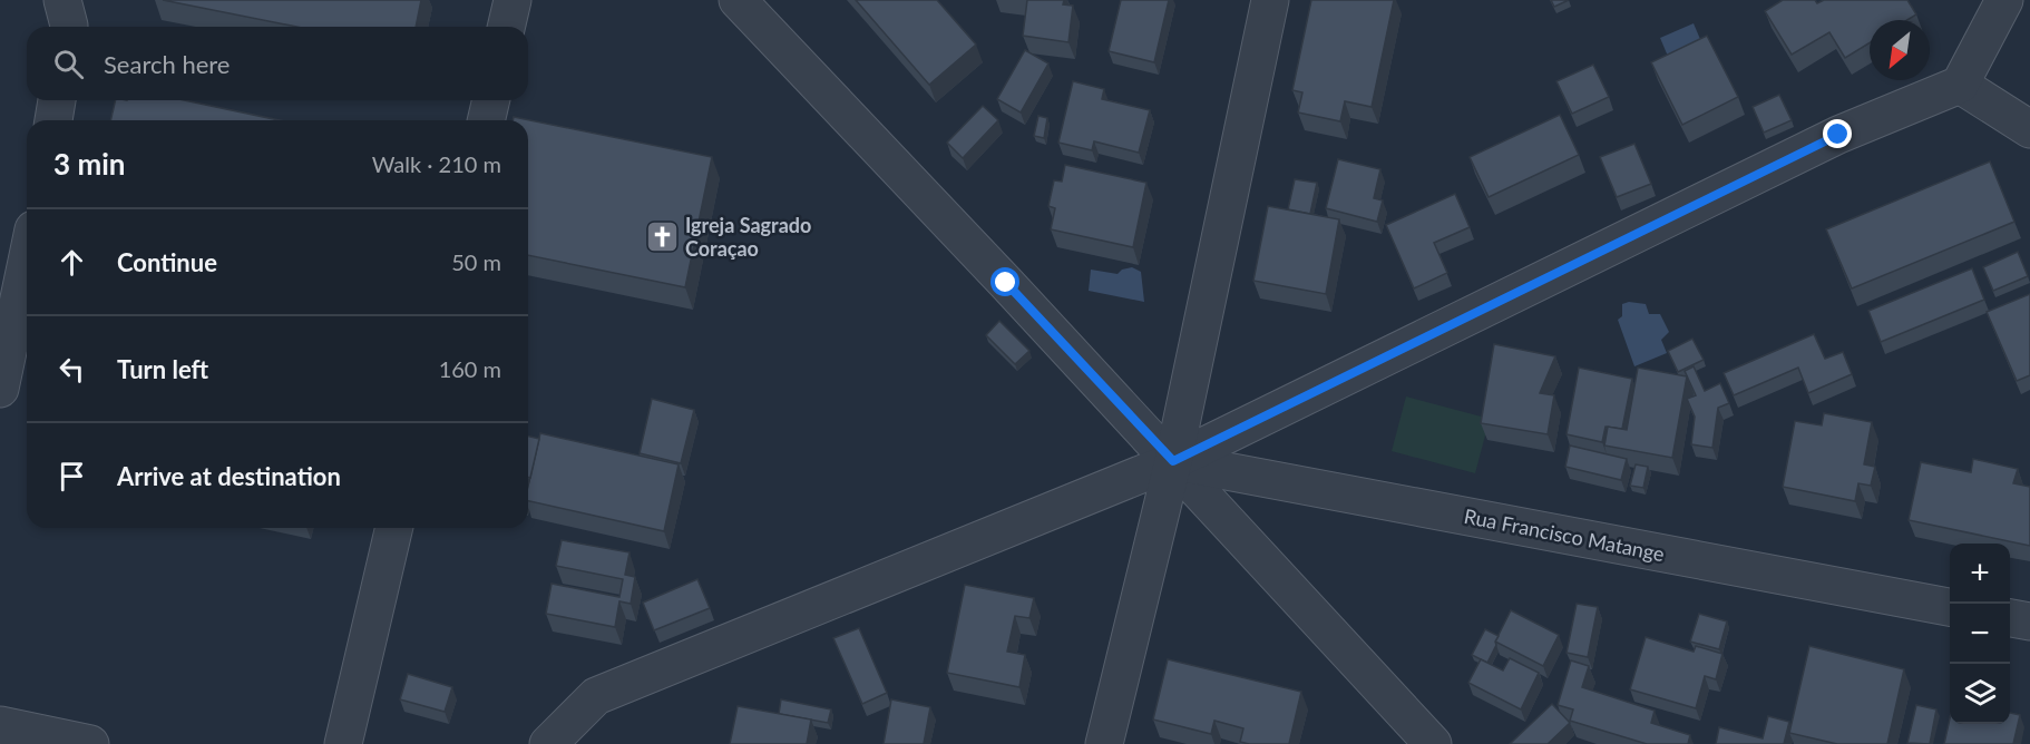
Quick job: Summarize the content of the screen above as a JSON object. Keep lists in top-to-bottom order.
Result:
{
  "streets": {
    "street": ["Rua Francisco Matange"]
  },
  "places": {
    "church": ["Igreja Sagrado Coraçao"]
  },
  "north": "bottom left",
  "page": {
    "search": "Search here",
    "heading": ["3 min", "Walk · 210 m"],
    "list": [
      ["Continue", "50 m"],
      ["Turn left", "160 m"],
      "Arrive at destination"
    ],
    "map_buttons": ["+", "−"]
  }
}
